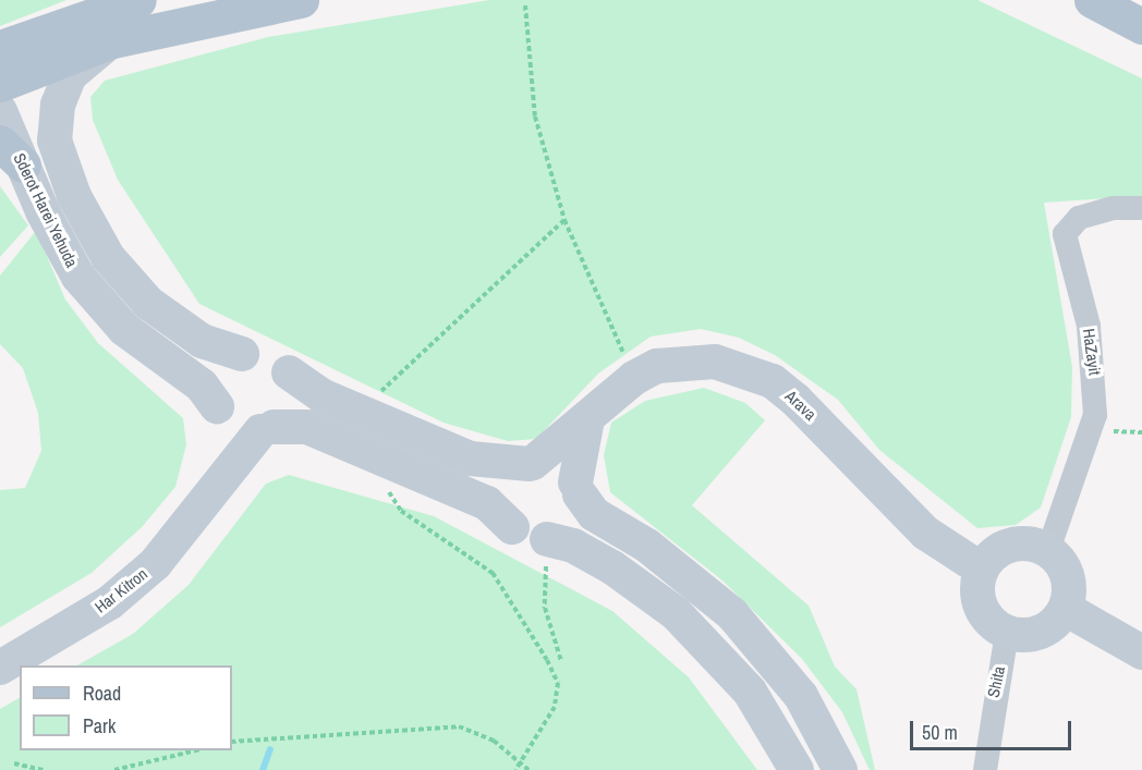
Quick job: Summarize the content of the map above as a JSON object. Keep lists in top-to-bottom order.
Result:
{
  "streets": {
    "street": [
      "Sderot Harei Yehuda",
      "HaZayit",
      "Arava",
      "Har Kitron",
      "Shita"
    ]
  },
  "crossings": [
    ["Sderot Harei Yehuda", "Har Kitron"],
    ["HaZayit", "Arava"],
    ["HaZayit", "Shita"],
    ["Arava", "Shita"]
  ],
  "legend": ["Road", "Park"],
  "scale_bar": "50 m"
}
